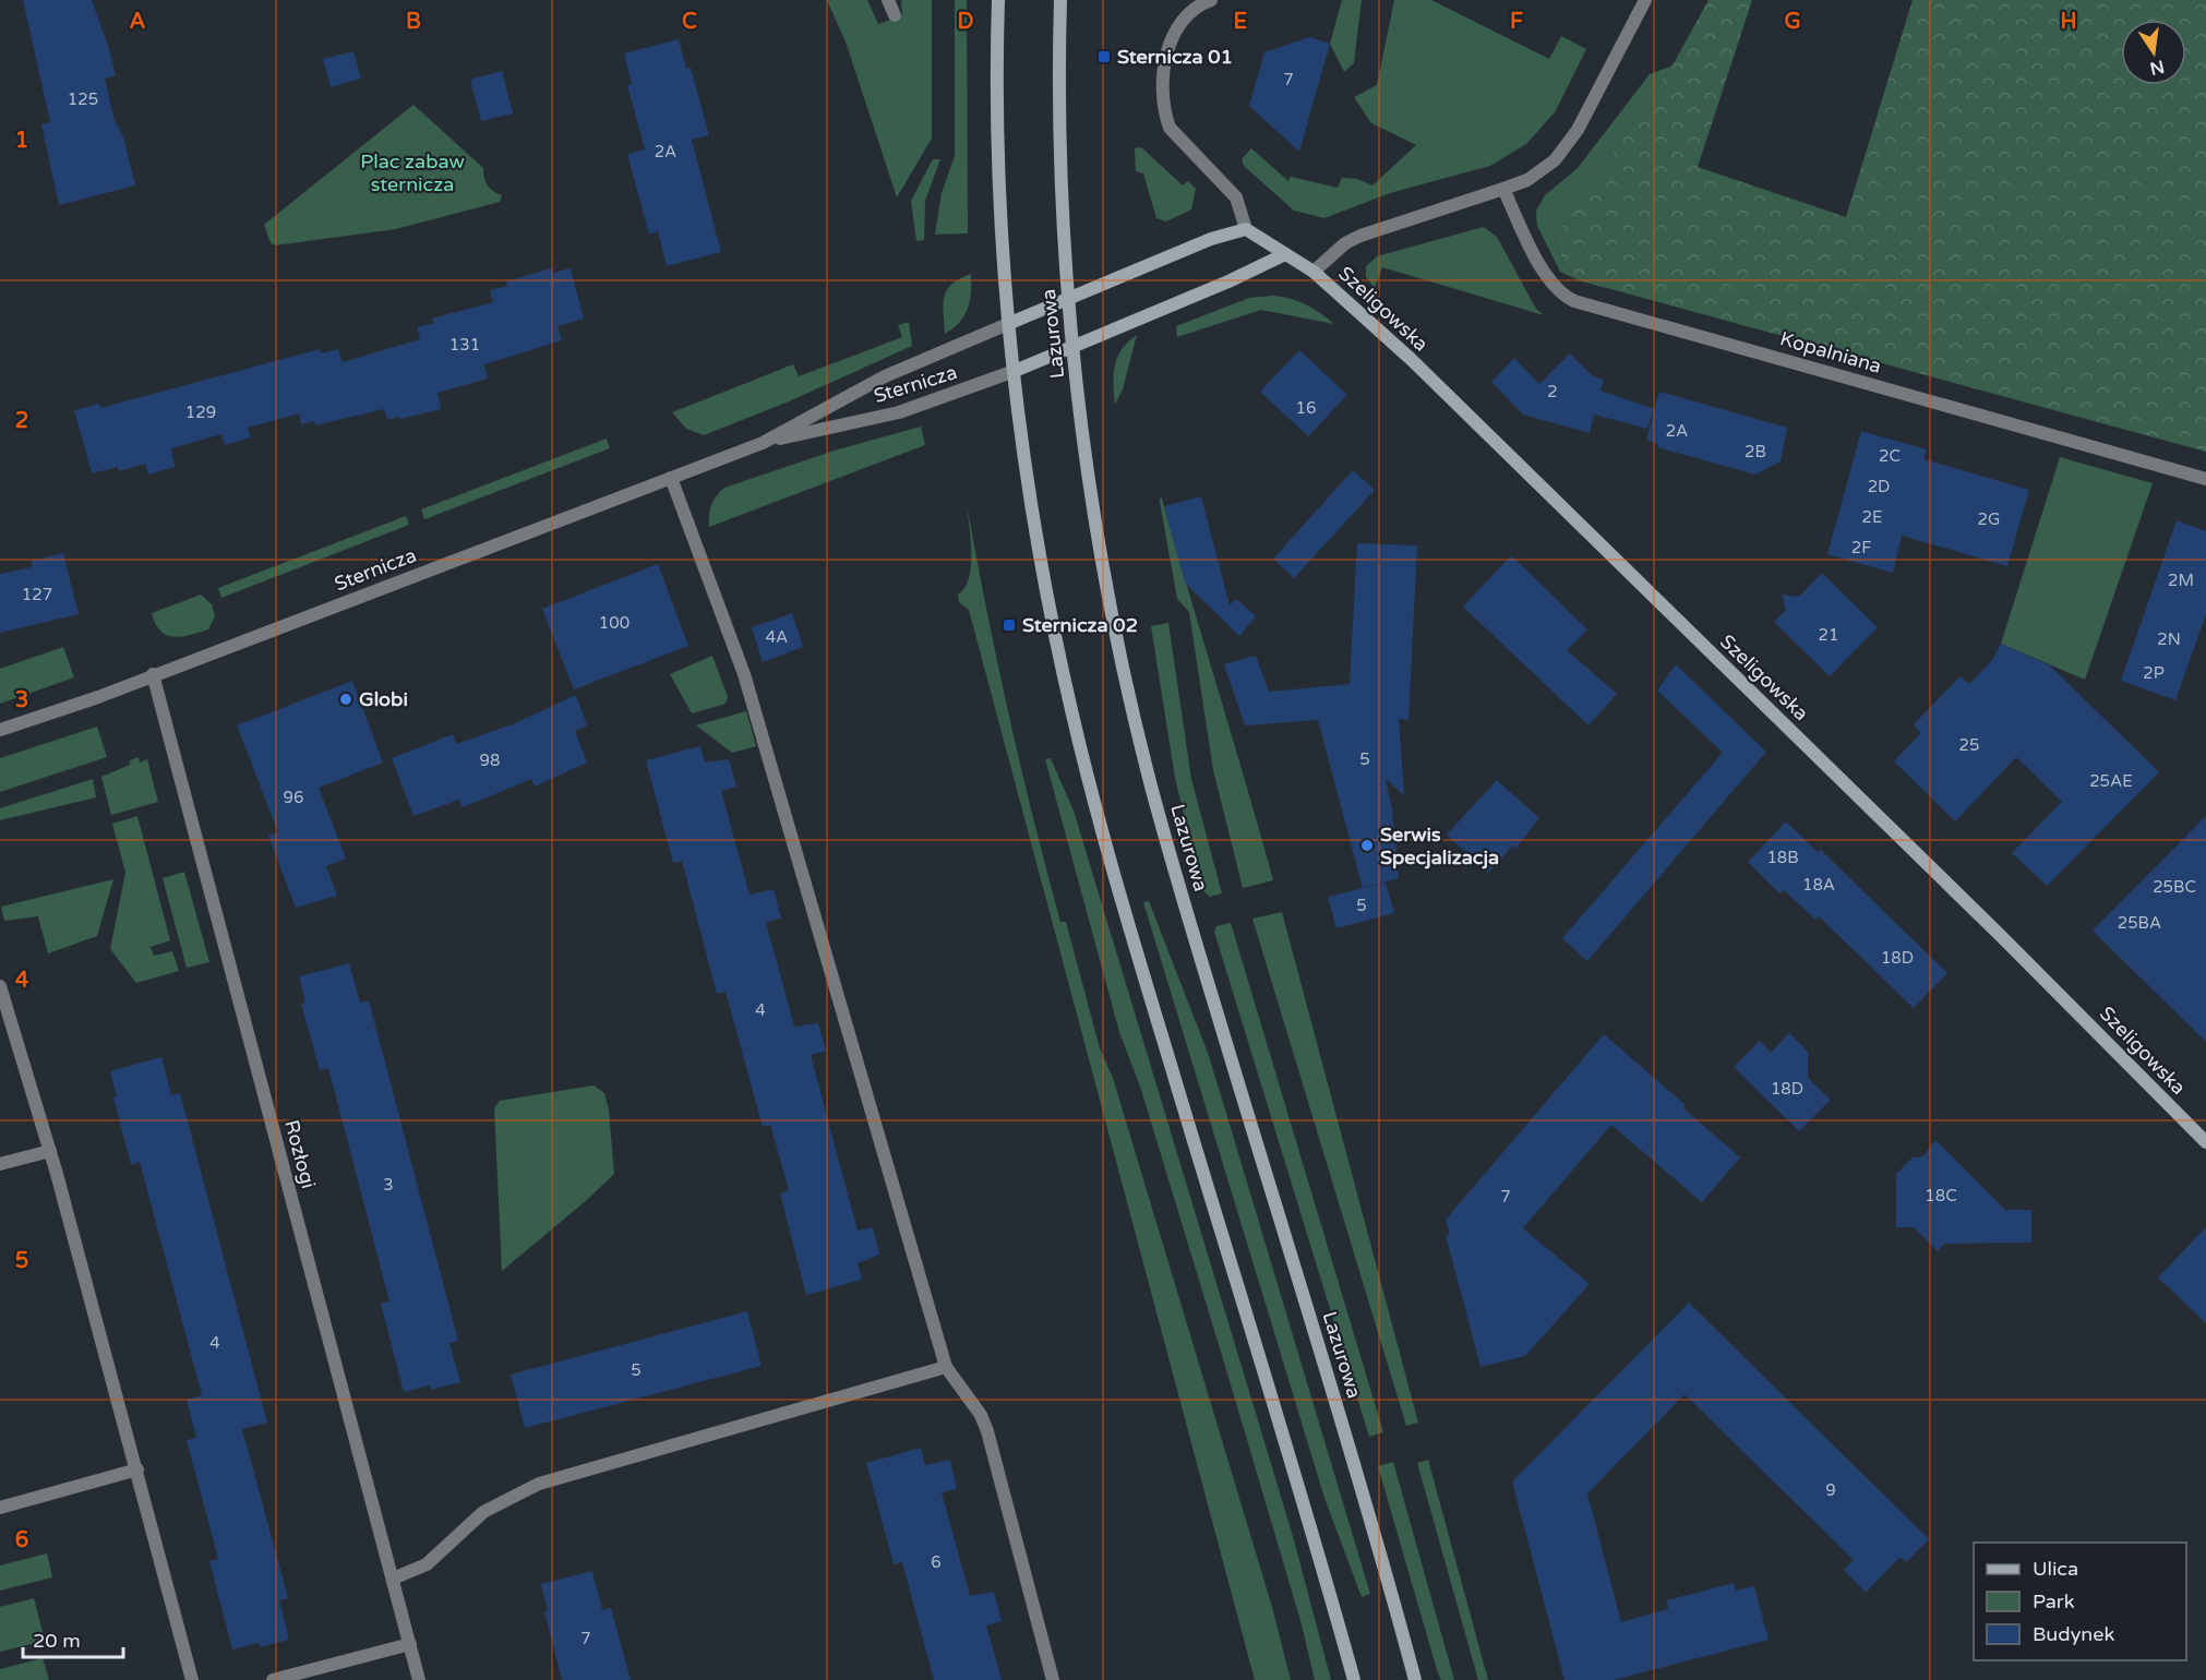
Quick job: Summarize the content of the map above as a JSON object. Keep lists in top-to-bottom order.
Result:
{
  "streets": {
    "main road": ["Szeligowska", "Lazurowa", "Sternicza"],
    "street": ["Kopalniana", "Rozłogi"]
  },
  "crossings": [
    ["Lazurowa", "Sternicza"],
    ["Sternicza", "Rozłogi"]
  ],
  "parks": ["Plac zabaw sternicza"],
  "places": {
    "transit": ["Sternicza 01", "Sternicza 02"],
    "other": ["Globi", "Serwis Specjalizacja"]
  },
  "house_numbers": [
    "7",
    "125",
    "2A",
    "131",
    "2",
    "16",
    "129",
    "2A",
    "2B",
    "2C",
    "2D",
    "2E",
    "2G",
    "2F",
    "2M",
    "127",
    "100",
    "21",
    "4A",
    "2N",
    "2P",
    "25",
    "5",
    "98",
    "25AE",
    "96",
    "18B",
    "18A",
    "25BC",
    "5",
    "25BA",
    "18D",
    "4",
    "18D",
    "3",
    "18C",
    "7",
    "4",
    "5",
    "9",
    "6",
    "7"
  ],
  "legend": ["Ulica", "Park", "Budynek"],
  "scale_bar": "20 m",
  "north": "bottom",
  "grid": {
    "columns": [
      "A",
      "B",
      "C",
      "D",
      "E",
      "F",
      "G",
      "H"
    ],
    "rows": [
      "1",
      "2",
      "3",
      "4",
      "5",
      "6"
    ]
  }
}
